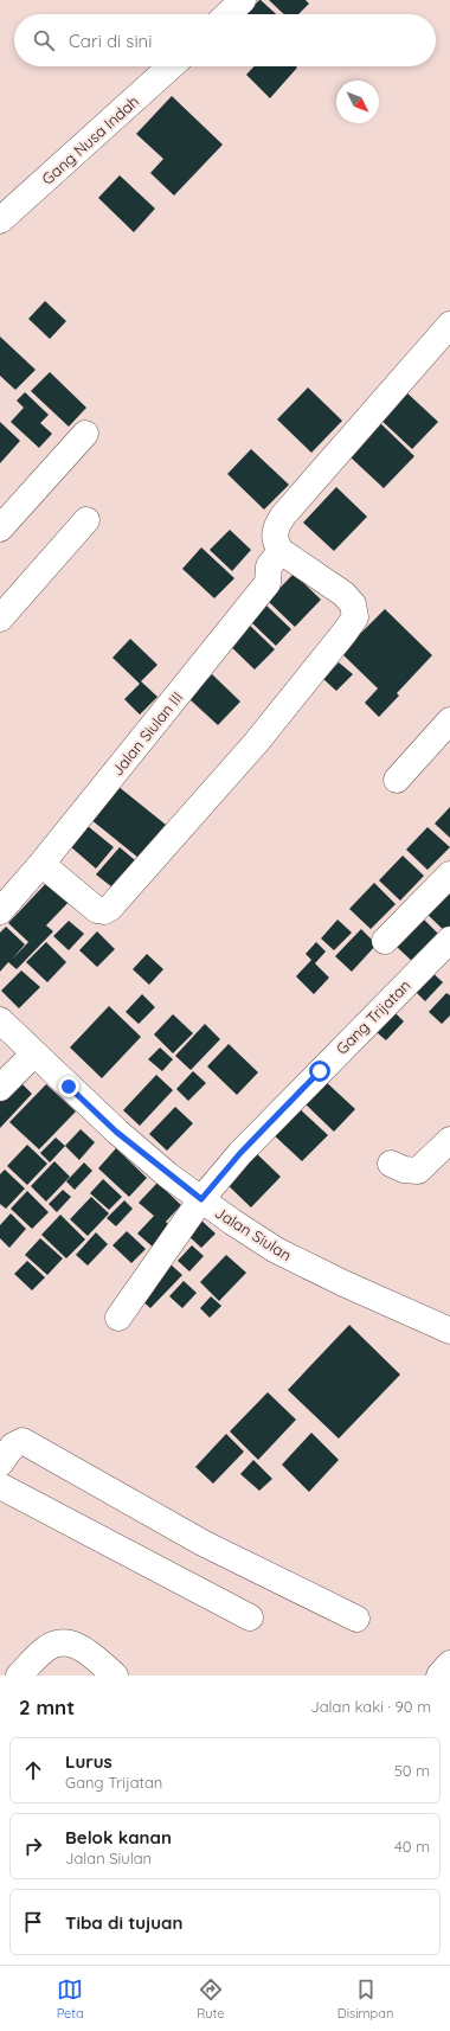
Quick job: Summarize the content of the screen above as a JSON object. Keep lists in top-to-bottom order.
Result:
{
  "streets": {
    "street": [
      "Gang Nusa Indah",
      "Jalan Siulan III",
      "Gang Trijatan",
      "Jalan Siulan"
    ]
  },
  "crossings": [
    ["Gang Trijatan", "Jalan Siulan"]
  ],
  "north": "bottom right",
  "page": {
    "search": "Cari di sini",
    "heading": ["2 mnt", "Jalan kaki · 90 m"],
    "list": [
      ["Lurus", "Gang Trijatan", "50 m"],
      ["Belok kanan", "Jalan Siulan", "40 m"],
      "Tiba di tujuan"
    ],
    "nav": ["Peta", "Rute", "Disimpan"]
  }
}
